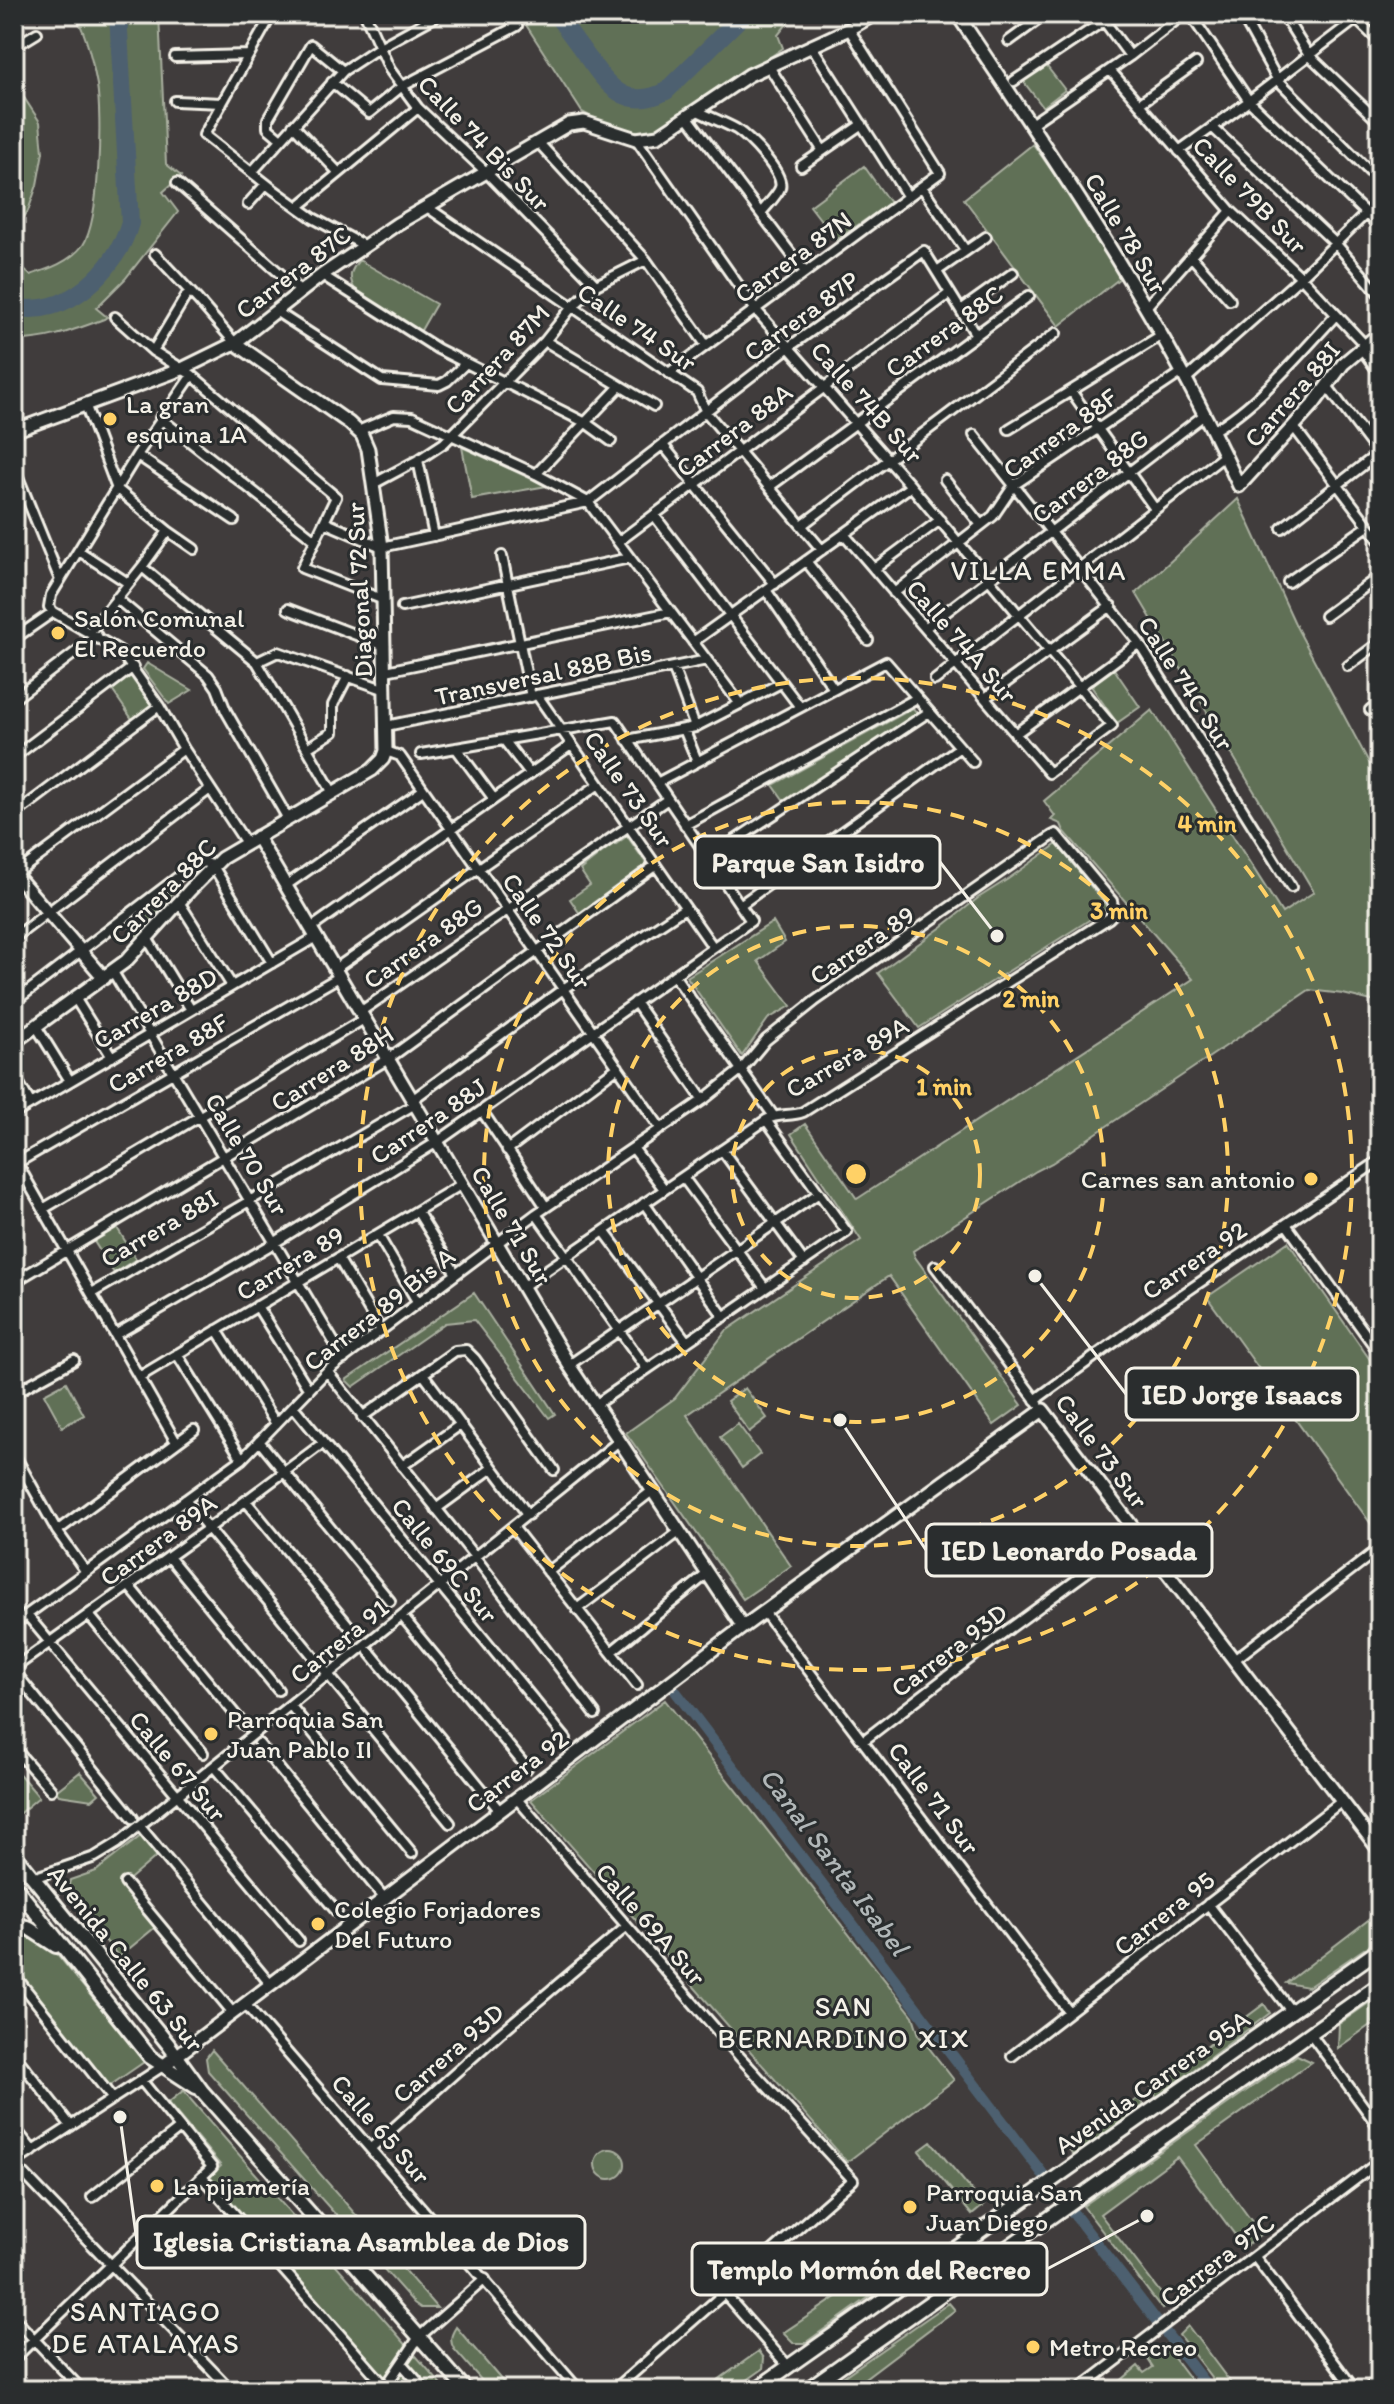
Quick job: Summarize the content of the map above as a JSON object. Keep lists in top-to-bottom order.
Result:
{
  "streets": {
    "main road": ["Avenida Calle 63 Sur", "Avenida Carrera 95A"],
    "street": [
      "Calle 74 Bis Sur",
      "Calle 79B Sur",
      "Calle 78 Sur",
      "Carrera 87N",
      "Carrera 87C",
      "Carrera 87P",
      "Calle 74 Sur",
      "Carrera 88C",
      "Carrera 87M",
      "Carrera 88I",
      "Calle 74B Sur",
      "Carrera 88A",
      "Carrera 88F",
      "Carrera 88G",
      "Diagonal 72 Sur",
      "Calle 74A Sur",
      "Transversal 88B Bis",
      "Calle 74C Sur",
      "Calle 73 Sur",
      "Calle 72 Sur",
      "Carrera 89",
      "Carrera 88D",
      "Carrera 89A",
      "Carrera 88H",
      "Carrera 88J",
      "Calle 70 Sur",
      "Calle 71 Sur",
      "Carrera 92",
      "Carrera 89 Bis A",
      "Calle 69C Sur",
      "Carrera 91",
      "Carrera 93D",
      "Calle 67 Sur",
      "Carrera 95",
      "Calle 69A Sur",
      "Calle 65 Sur",
      "Carrera 97C"
    ]
  },
  "crossings": [
    ["Calle 74 Bis Sur", "Carrera 87C"],
    ["Calle 74 Bis Sur", "Carrera 87M"],
    ["Calle 79B Sur", "Carrera 88I"],
    ["Calle 79B Sur", "Carrera 88F"],
    ["Calle 78 Sur", "Carrera 88I"],
    ["Calle 78 Sur", "Carrera 88F"],
    ["Calle 78 Sur", "Carrera 88G"],
    ["Carrera 87N", "Calle 74 Sur"],
    ["Carrera 87N", "Calle 74B Sur"],
    ["Carrera 87C", "Calle 74 Sur"],
    ["Carrera 87C", "Calle 74B Sur"],
    ["Carrera 87P", "Calle 74 Sur"],
    ["Carrera 87P", "Calle 74B Sur"],
    ["Calle 74 Sur", "Carrera 88C"],
    ["Calle 74 Sur", "Carrera 87M"],
    ["Calle 74 Sur", "Carrera 88A"],
    ["Carrera 88C", "Calle 74B Sur"],
    ["Carrera 88C", "Diagonal 72 Sur"],
    ["Carrera 88C", "Calle 72 Sur"],
    ["Carrera 88C", "Calle 70 Sur"],
    ["Carrera 88C", "Calle 71 Sur"],
    ["Carrera 87M", "Diagonal 72 Sur"],
    ["Carrera 88I", "Calle 73 Sur"],
    ["Carrera 88I", "Calle 72 Sur"],
    ["Carrera 88I", "Calle 70 Sur"],
    ["Carrera 88I", "Calle 71 Sur"],
    ["Calle 74B Sur", "Carrera 88A"],
    ["Calle 74B Sur", "Carrera 88F"],
    ["Calle 74B Sur", "Carrera 88G"],
    ["Calle 74B Sur", "Calle 74A Sur"],
    ["Carrera 88F", "Calle 74A Sur"],
    ["Carrera 88F", "Calle 74C Sur"],
    ["Carrera 88F", "Calle 73 Sur"],
    ["Carrera 88F", "Calle 72 Sur"],
    ["Carrera 88F", "Calle 70 Sur"],
    ["Carrera 88F", "Calle 71 Sur"],
    ["Carrera 88G", "Calle 74A Sur"],
    ["Carrera 88G", "Calle 74C Sur"],
    ["Carrera 88G", "Calle 73 Sur"],
    ["Carrera 88G", "Calle 72 Sur"],
    ["Carrera 88G", "Calle 70 Sur"],
    ["Carrera 88G", "Calle 71 Sur"],
    ["Diagonal 72 Sur", "Transversal 88B Bis"],
    ["Diagonal 72 Sur", "Calle 72 Sur"],
    ["Transversal 88B Bis", "Calle 73 Sur"],
    ["Calle 73 Sur", "Carrera 88D"],
    ["Calle 73 Sur", "Carrera 88H"],
    ["Calle 73 Sur", "Carrera 88J"],
    ["Calle 73 Sur", "Carrera 92"],
    ["Calle 73 Sur", "Carrera 93D"],
    ["Calle 73 Sur", "Carrera 95"],
    ["Calle 72 Sur", "Carrera 88D"],
    ["Calle 72 Sur", "Carrera 88H"],
    ["Calle 72 Sur", "Carrera 88J"],
    ["Calle 72 Sur", "Carrera 89 Bis A"],
    ["Carrera 89", "Carrera 89A"],
    ["Carrera 89", "Calle 70 Sur"],
    ["Carrera 89", "Calle 71 Sur"],
    ["Carrera 89", "Carrera 89 Bis A"],
    ["Carrera 88D", "Calle 70 Sur"],
    ["Carrera 88D", "Calle 71 Sur"],
    ["Carrera 89A", "Calle 71 Sur"],
    ["Carrera 89A", "Calle 69C Sur"],
    ["Carrera 89A", "Calle 67 Sur"],
    ["Carrera 88H", "Calle 70 Sur"],
    ["Carrera 88H", "Calle 71 Sur"],
    ["Carrera 88J", "Calle 70 Sur"],
    ["Carrera 88J", "Calle 71 Sur"],
    ["Calle 70 Sur", "Carrera 89 Bis A"],
    ["Calle 71 Sur", "Carrera 92"],
    ["Calle 71 Sur", "Carrera 89 Bis A"],
    ["Calle 71 Sur", "Carrera 91"],
    ["Calle 71 Sur", "Carrera 93D"],
    ["Calle 71 Sur", "Carrera 95"],
    ["Carrera 92", "Calle 69A Sur"],
    ["Carrera 92", "Avenida Calle 63 Sur"],
    ["Carrera 92", "Calle 65 Sur"],
    ["Carrera 89 Bis A", "Calle 69C Sur"],
    ["Carrera 89 Bis A", "Calle 67 Sur"],
    ["Calle 69C Sur", "Carrera 91"],
    ["Carrera 91", "Calle 67 Sur"],
    ["Carrera 91", "Avenida Calle 63 Sur"],
    ["Carrera 93D", "Calle 69A Sur"],
    ["Carrera 93D", "Calle 65 Sur"]
  ],
  "districts": ["VILLA EMMA", "SAN BERNARDINO XIX", "SANTIAGO DE ATALAYAS"],
  "water": ["Canal Santa Isabel"],
  "places": [
    "La gran esquina 1A",
    "Salón Comunal El Recuerdo",
    "Parque San Isidro",
    "Carnes san antonio",
    "IED Jorge Isaacs",
    "IED Leonardo Posada",
    "Parroquia San Juan Pablo II",
    "Colegio Forjadores Del Futuro",
    "Iglesia Cristiana Asamblea de Dios",
    "La pijamería",
    "Parroquia San Juan Diego",
    "Templo Mormón del Recreo",
    "Metro Recreo"
  ],
  "rings": [
    "4 min",
    "3 min",
    "2 min",
    "1 min"
  ]
}
